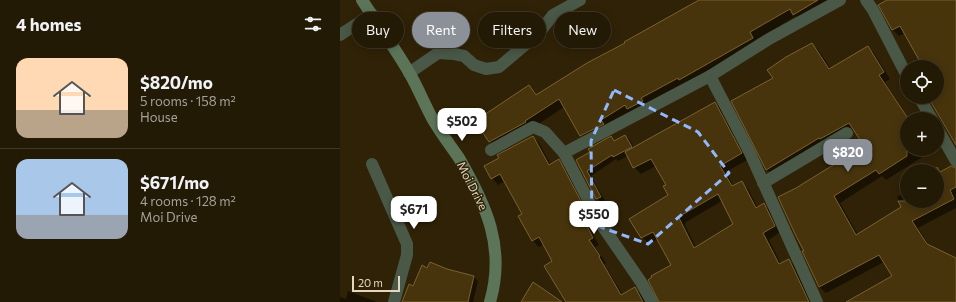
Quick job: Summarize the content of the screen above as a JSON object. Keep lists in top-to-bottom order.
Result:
{
  "streets": {
    "street": ["Moi Drive"]
  },
  "scale_bar": "20 m",
  "page": {
    "heading": "4 homes",
    "chip": [
      "Buy",
      "Rent",
      "Filters",
      "New"
    ],
    "list": [
      {
        "name": "$820/mo",
        "note": "5 rooms · 158 m² · House"
      },
      {
        "name": "$671/mo",
        "note": "4 rooms · 128 m² · Moi Drive"
      }
    ],
    "map_buttons": ["+", "−"],
    "price": [
      "$502",
      "$820",
      "$671",
      "$550"
    ],
    "scale": "20 m"
  }
}
